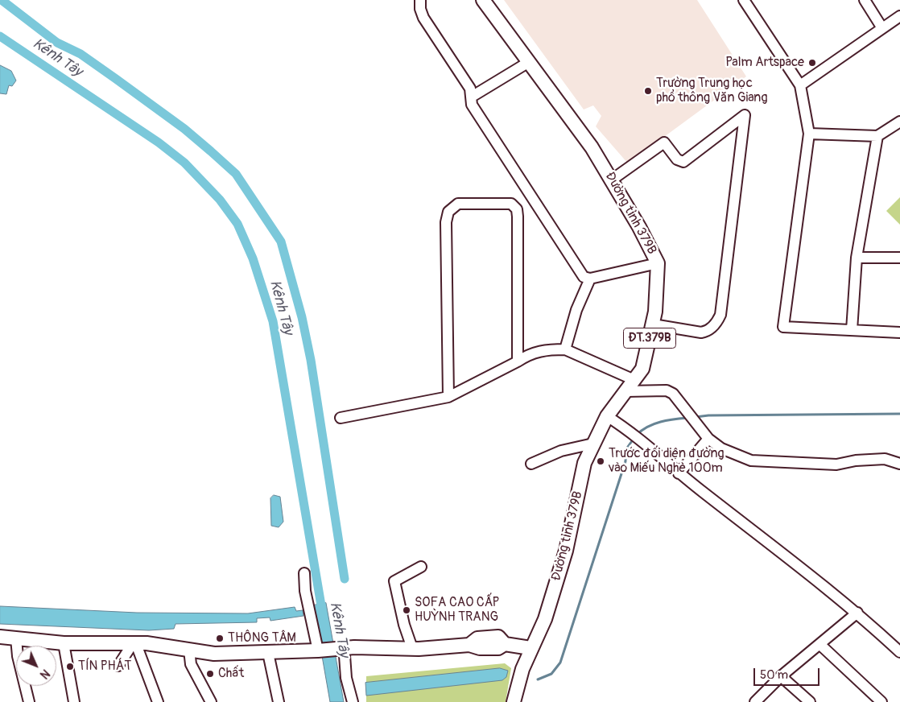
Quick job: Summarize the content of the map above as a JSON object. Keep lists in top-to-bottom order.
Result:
{
  "streets": {
    "main road": ["Đường tỉnh 379B", "ĐT.379B"]
  },
  "water": ["Kênh Tây"],
  "places": [
    "Palm Artspace",
    "Trường Trung học phổ thông Văn Giang",
    "Trước đối diện đường vào Miếu Nghè 100m",
    "SOFA CAO CẤP HUỲNH TRANG",
    "THÔNG TÂM",
    "TÍN PHÁT",
    "Chất"
  ],
  "scale_bar": "50 m",
  "north": "bottom right"
}
